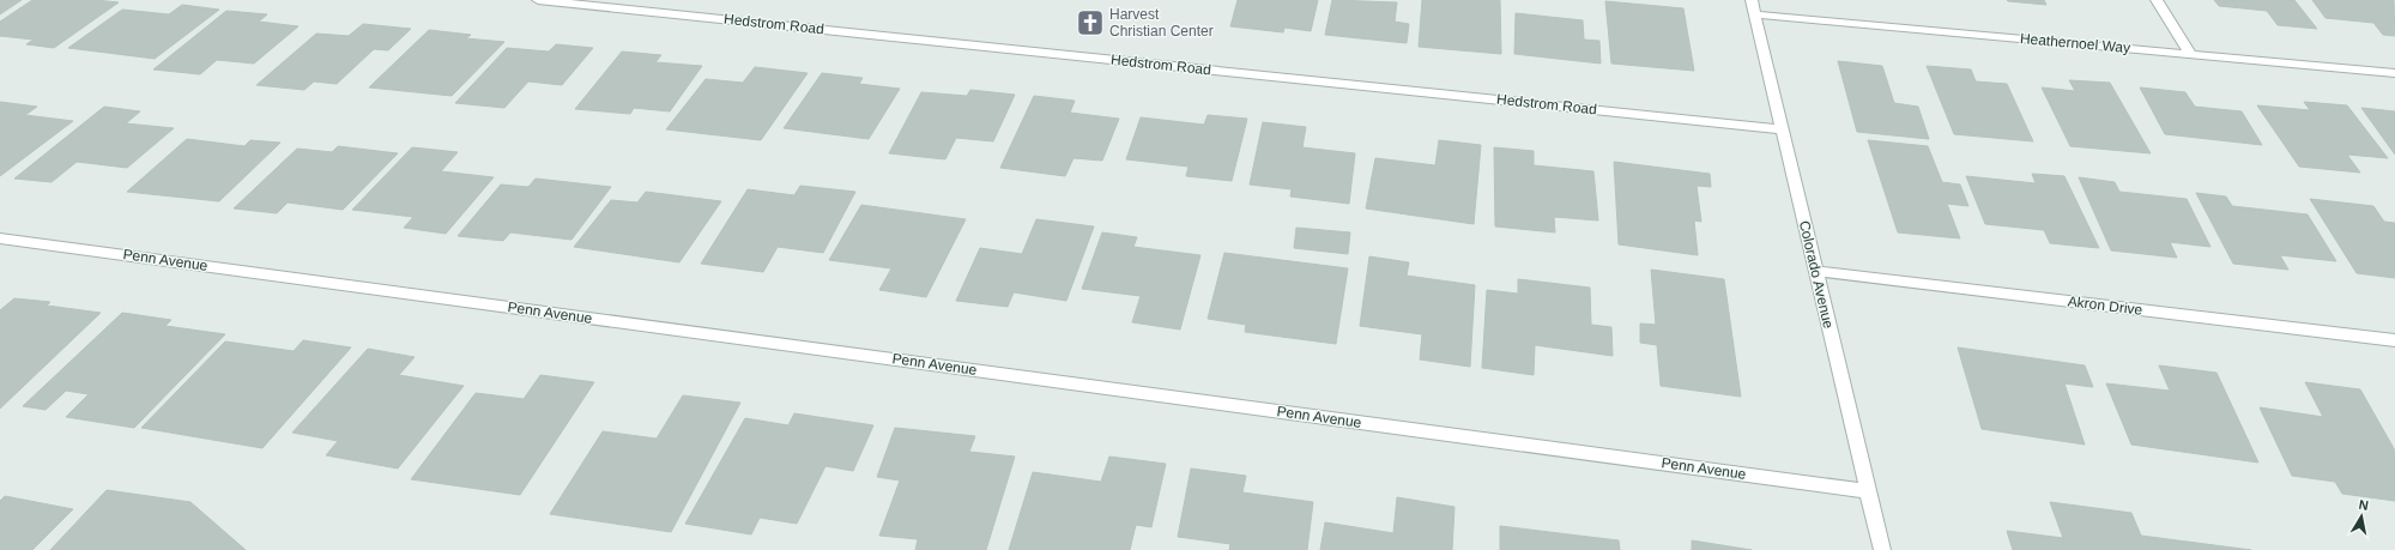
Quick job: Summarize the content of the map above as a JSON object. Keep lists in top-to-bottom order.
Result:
{
  "streets": {
    "street": [
      "Hedstrom Road",
      "Heathernoel Way",
      "Penn Avenue",
      "Colorado Avenue",
      "Akron Drive"
    ]
  },
  "crossings": [
    ["Hedstrom Road", "Colorado Avenue"],
    ["Heathernoel Way", "Colorado Avenue"],
    ["Penn Avenue", "Colorado Avenue"],
    ["Colorado Avenue", "Akron Drive"]
  ],
  "places": {
    "church": ["Harvest Christian Center"]
  },
  "north": "top"
}
